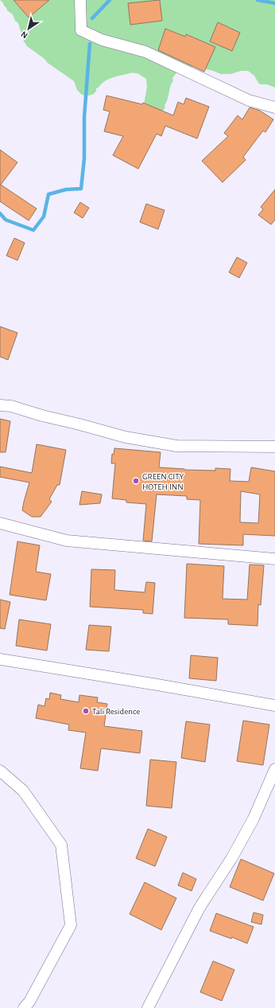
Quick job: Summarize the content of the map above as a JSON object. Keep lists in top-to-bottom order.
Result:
{
  "places": ["GREEN CITY HOTEH INN", "Tali Residence"],
  "north": "bottom left"
}
